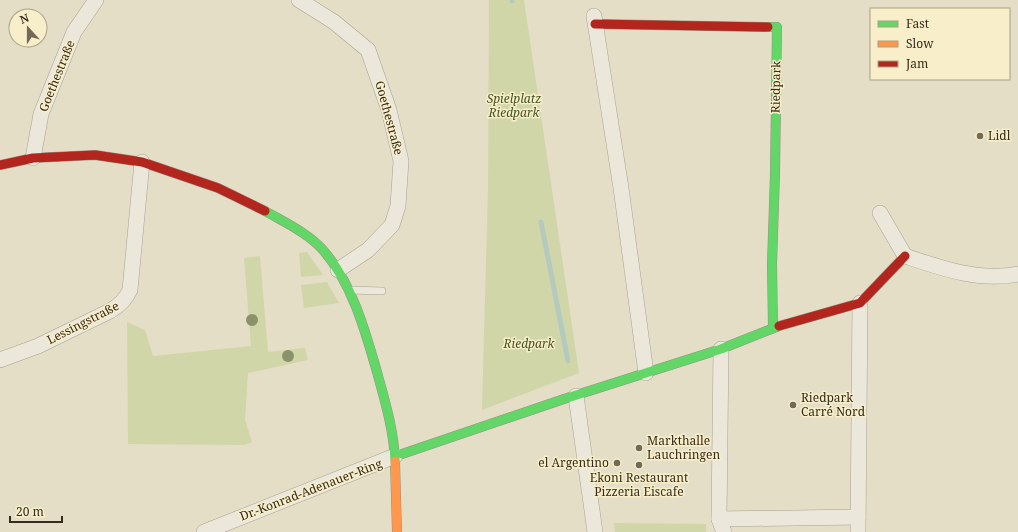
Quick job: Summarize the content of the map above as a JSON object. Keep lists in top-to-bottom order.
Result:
{
  "streets": {
    "street": [
      "Goethestraße",
      "Riedpark",
      "Lessingstraße",
      "Dr.-Konrad-Adenauer-Ring"
    ]
  },
  "crossings": [
    ["Goethestraße", "Dr.-Konrad-Adenauer-Ring"],
    ["Lessingstraße", "Dr.-Konrad-Adenauer-Ring"]
  ],
  "parks": ["Spielplatz Riedpark", "Riedpark"],
  "places": [
    "Lidl",
    "Riedpark Carré Nord",
    "Markthalle Lauchringen",
    "el Argentino",
    "Ekoni Restaurant Pizzeria Eiscafe"
  ],
  "legend": ["Fast", "Slow", "Jam"],
  "scale_bar": "20 m",
  "north": "top"
}
